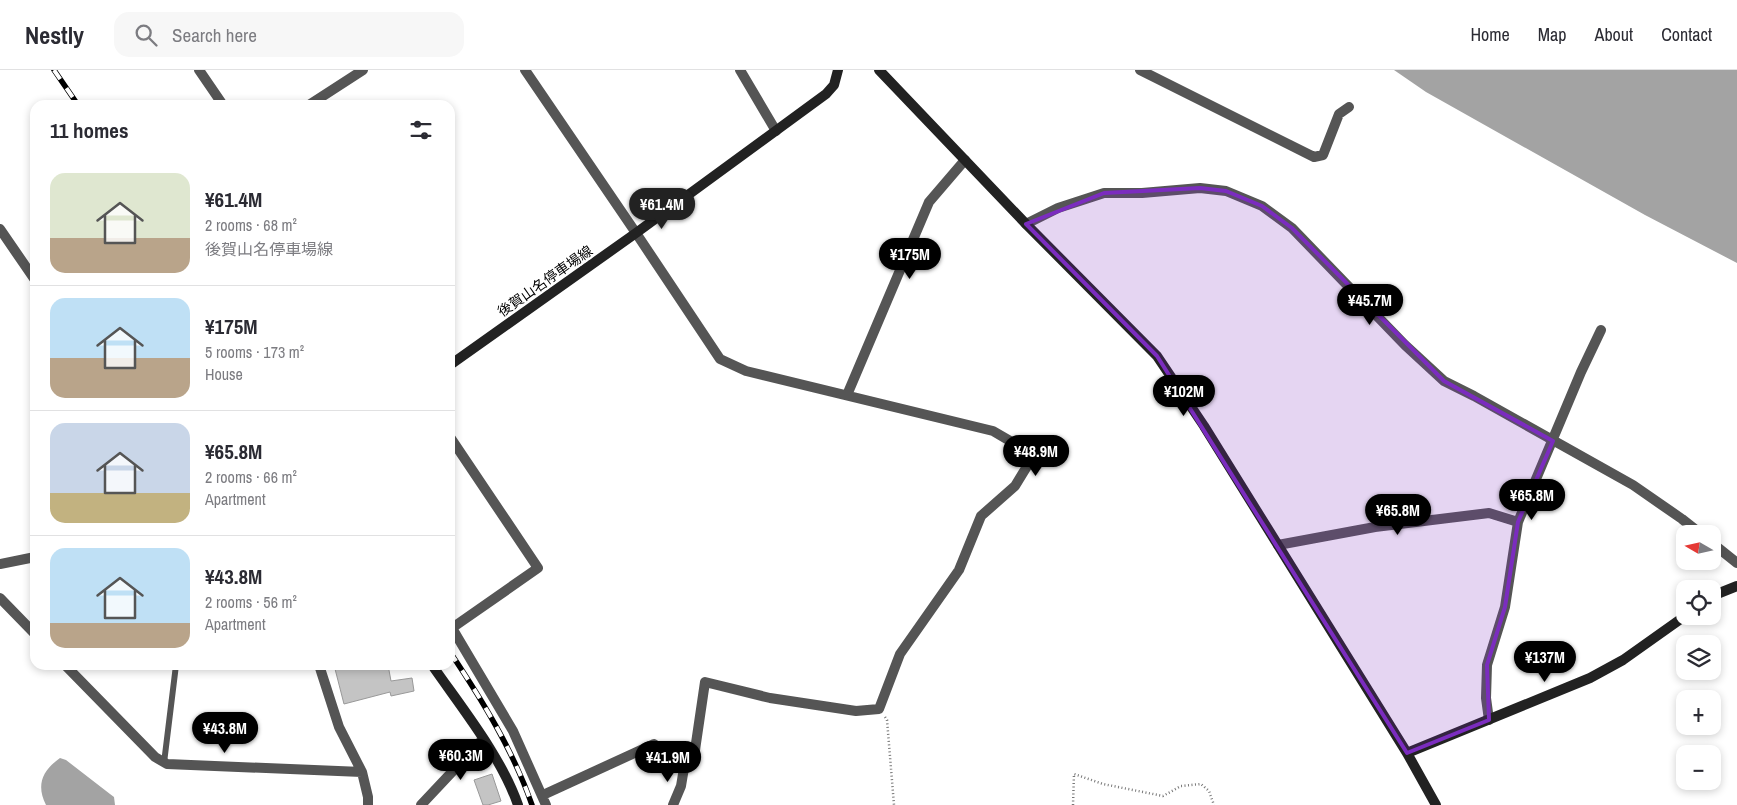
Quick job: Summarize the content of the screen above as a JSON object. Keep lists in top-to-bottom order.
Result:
{
  "streets": {
    "street": ["後賀山名停車場線"]
  },
  "north": "left",
  "page": {
    "header": "Nestly",
    "search": "Search here",
    "nav": [
      "Home",
      "Map",
      "About",
      "Contact"
    ],
    "heading": "11 homes",
    "list": [
      {
        "name": "¥61.4M",
        "note": "2 rooms · 68 m² · 後賀山名停車場線"
      },
      {
        "name": "¥175M",
        "note": "5 rooms · 173 m² · House"
      },
      {
        "name": "¥65.8M",
        "note": "2 rooms · 66 m² · Apartment"
      },
      {
        "name": "¥43.8M",
        "note": "2 rooms · 56 m² · Apartment"
      }
    ],
    "price": [
      "¥61.4M",
      "¥175M",
      "¥45.7M",
      "¥102M",
      "¥48.9M",
      "¥65.8M",
      "¥65.8M",
      "¥137M",
      "¥43.8M",
      "¥60.3M",
      "¥41.9M"
    ],
    "map_buttons": ["+", "−"]
  }
}
